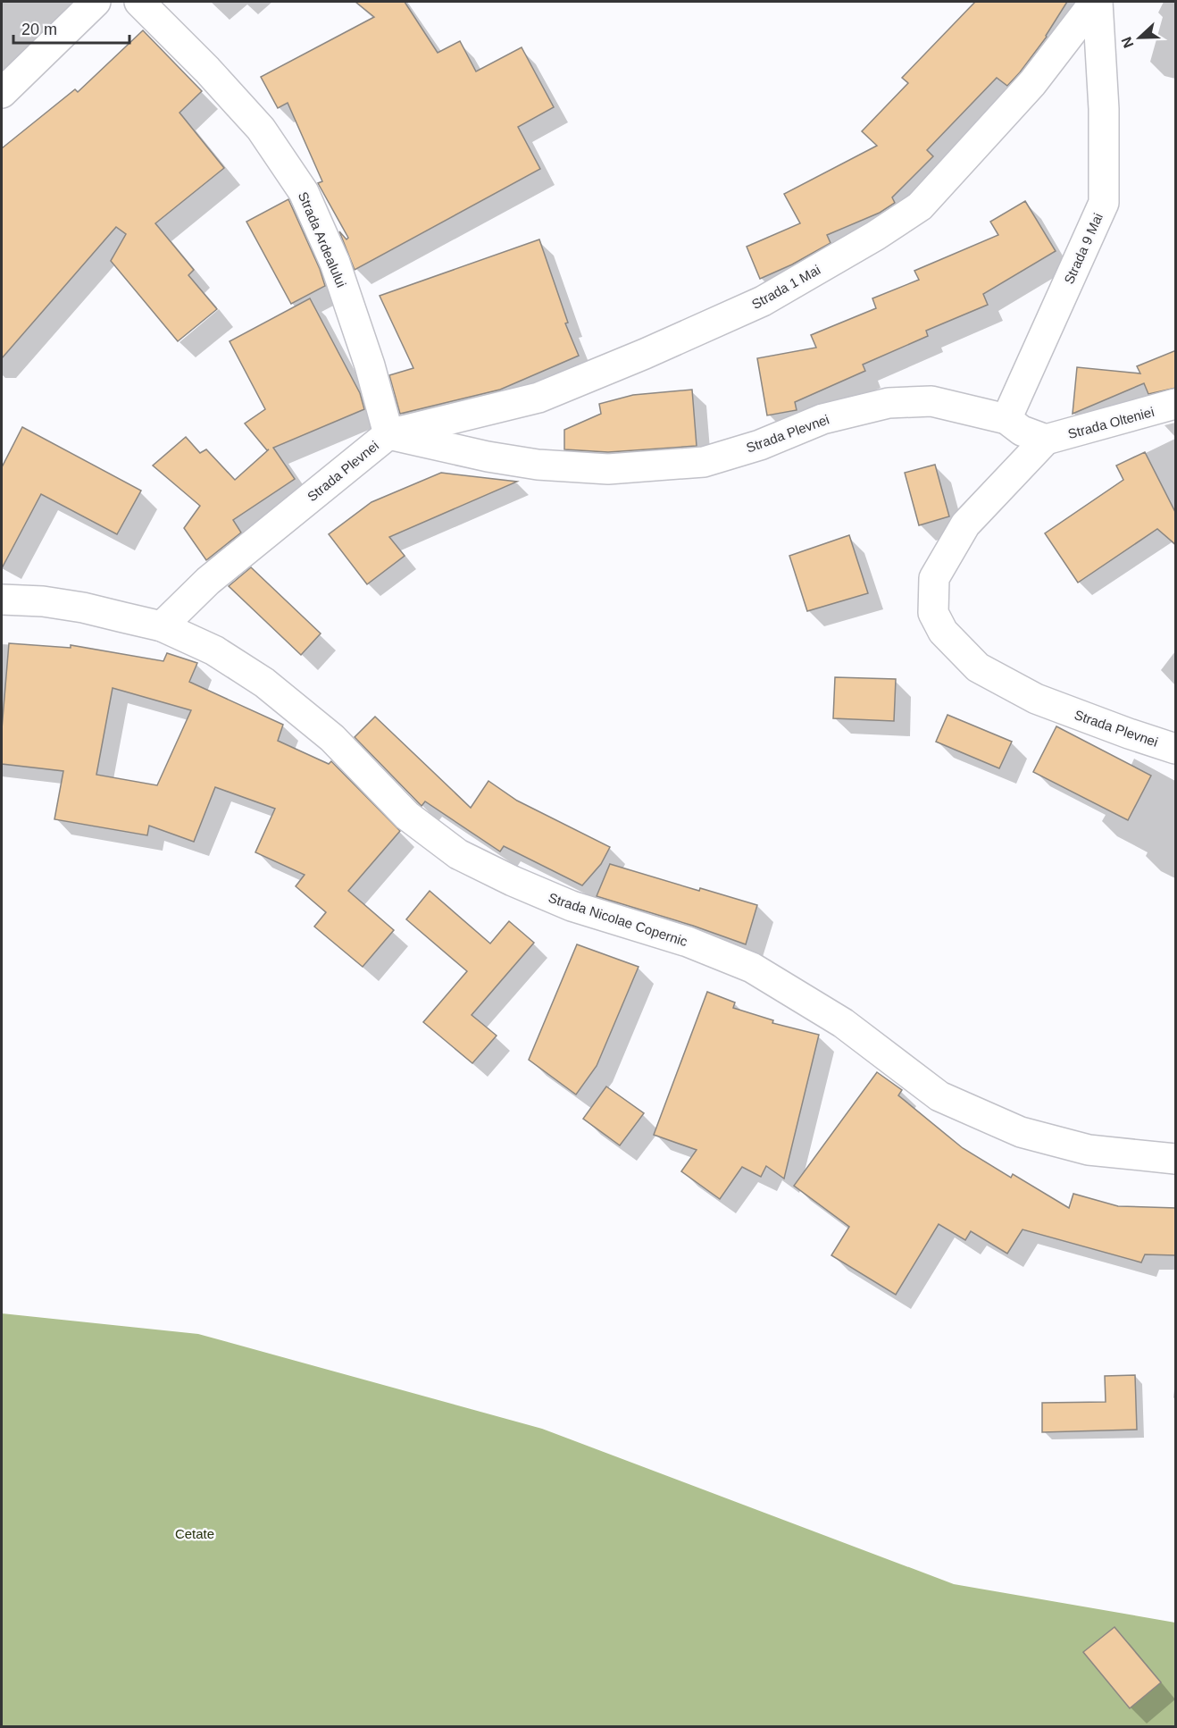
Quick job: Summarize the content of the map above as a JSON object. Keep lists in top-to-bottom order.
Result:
{
  "streets": {
    "street": [
      "Strada Ardealului",
      "Strada 9 Mai",
      "Strada 1 Mai",
      "Strada Olteniei",
      "Strada Plevnei",
      "Strada Nicolae Copernic"
    ]
  },
  "crossings": [
    ["Strada Ardealului", "Strada 1 Mai"],
    ["Strada Ardealului", "Strada Plevnei"],
    ["Strada 9 Mai", "Strada 1 Mai"],
    ["Strada 9 Mai", "Strada Plevnei"],
    ["Strada 1 Mai", "Strada Plevnei"],
    ["Strada Olteniei", "Strada Plevnei"],
    ["Strada Plevnei", "Strada Nicolae Copernic"]
  ],
  "parks": ["Cetate"],
  "scale_bar": "20 m",
  "north": "left"
}
